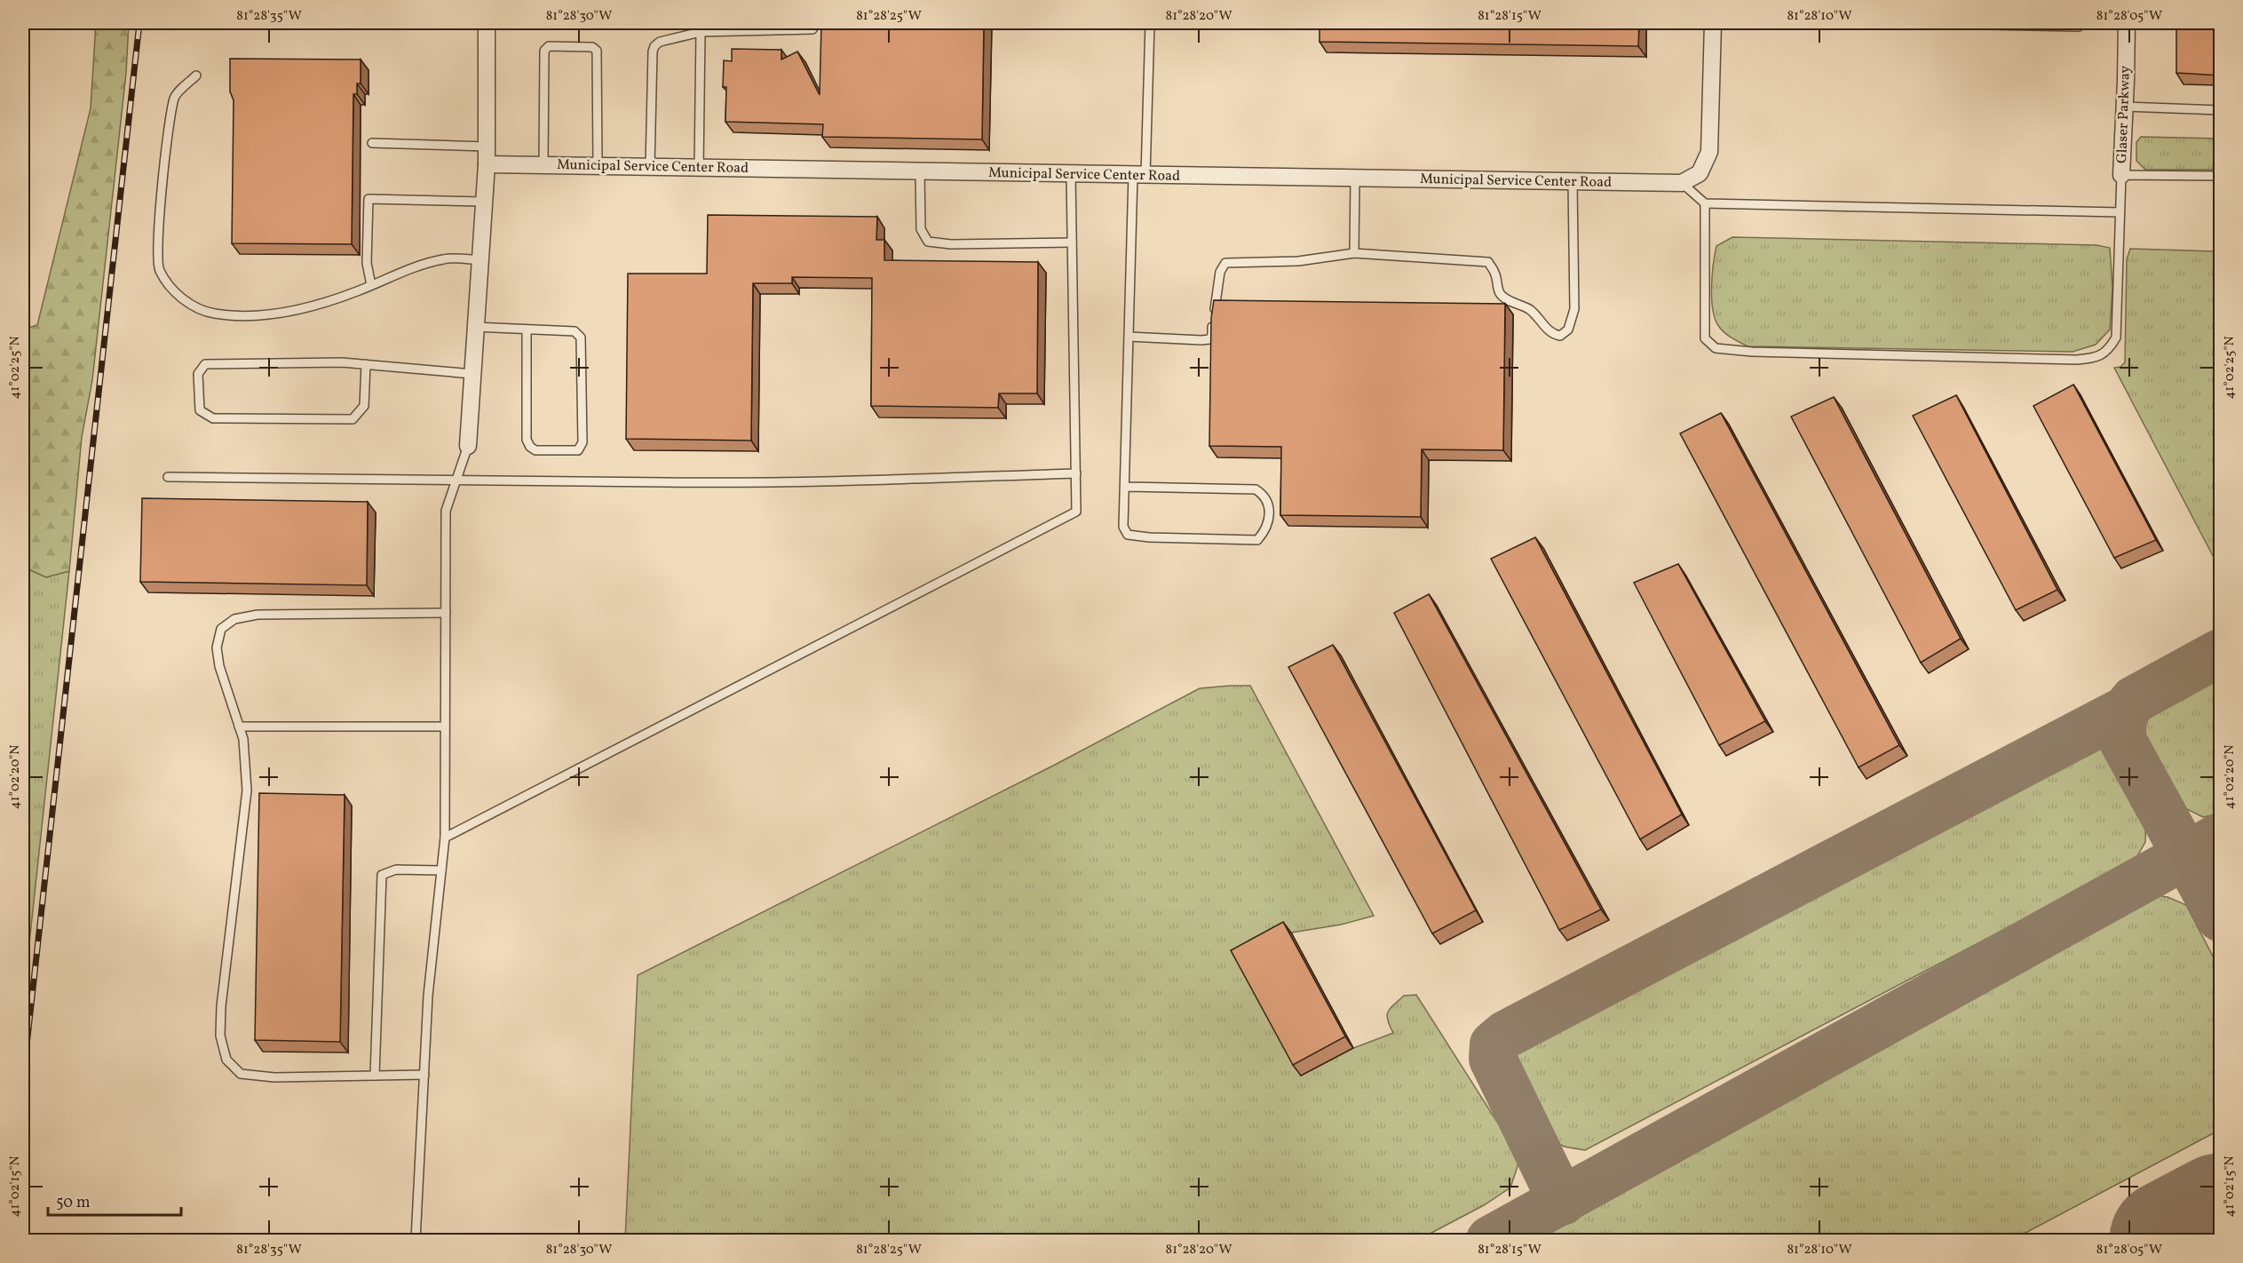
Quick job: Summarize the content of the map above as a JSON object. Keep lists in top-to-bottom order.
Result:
{
  "streets": {
    "street": ["Glaser Parkway", "Municipal Service Center Road"]
  },
  "scale_bar": "50 m",
  "coordinates": [
    "81°28'35\"W",
    "81°28'30\"W",
    "81°28'25\"W",
    "81°28'20\"W",
    "81°28'15\"W",
    "81°28'10\"W",
    "81°28'05\"W",
    "41°02'25\"N",
    "41°02'20\"N",
    "41°02'15\"N"
  ]
}
